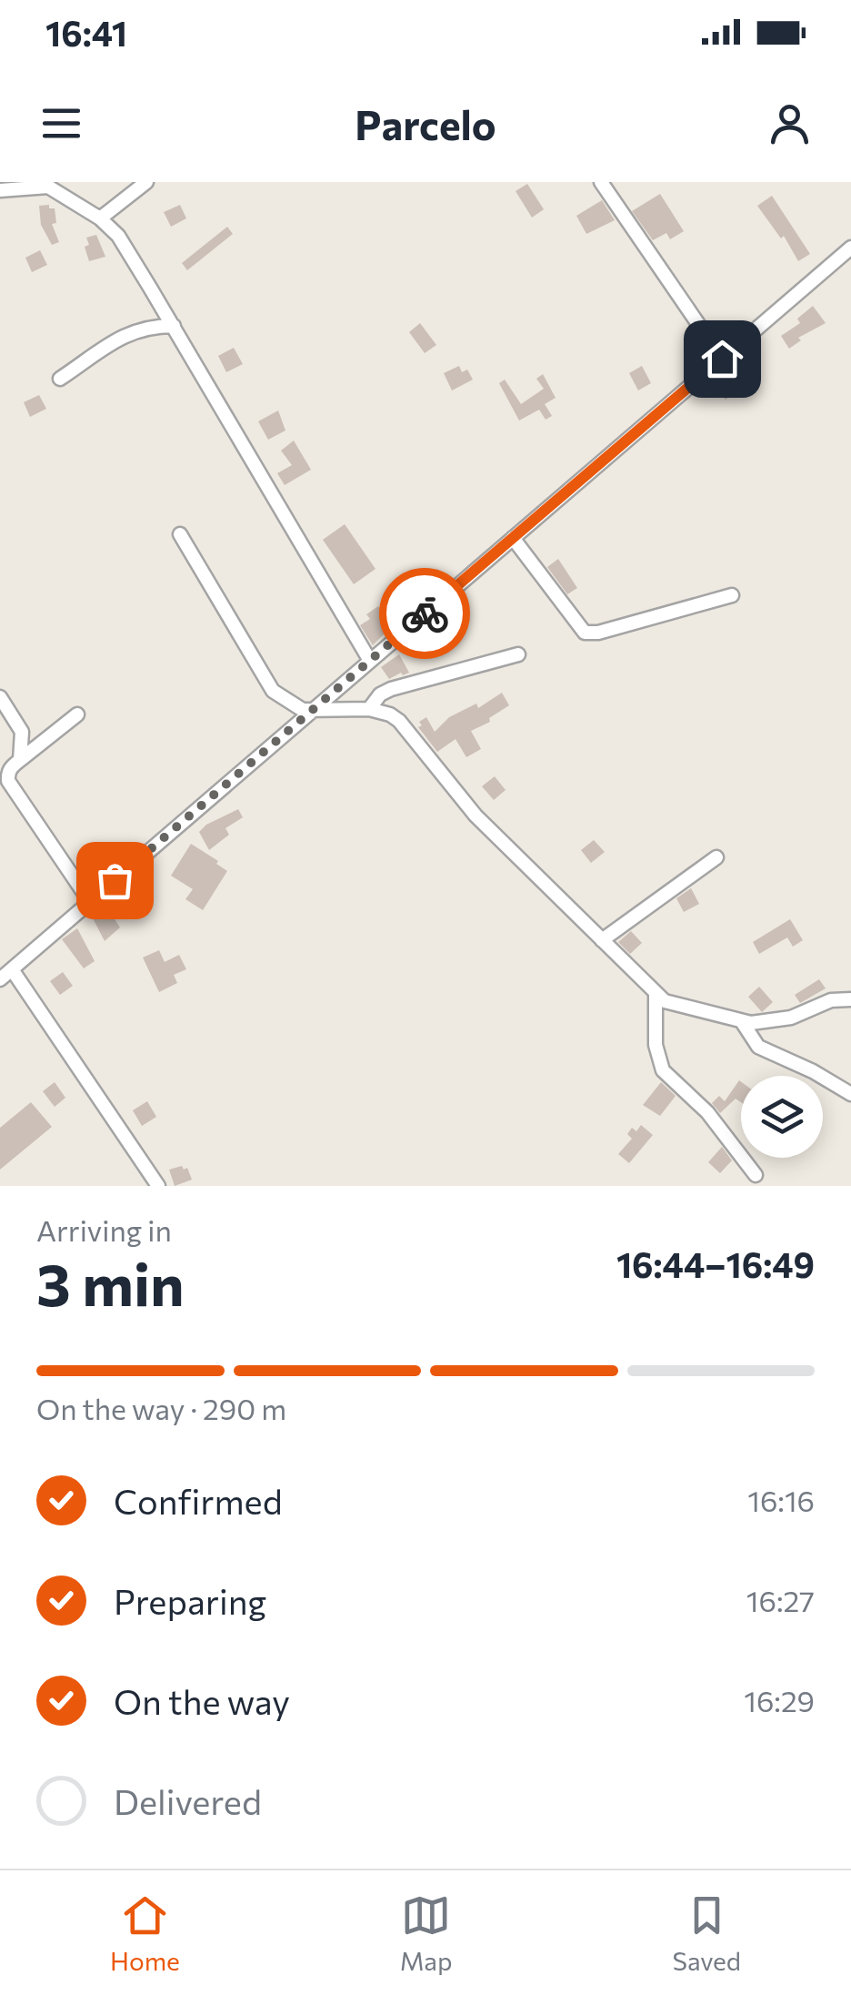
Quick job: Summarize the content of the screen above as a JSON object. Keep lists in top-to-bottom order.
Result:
{
  "page": {
    "status": "16:41",
    "header": "Parcelo",
    "heading": ["3 min", "Arriving in", "16:44–16:49"],
    "bar": "On the way · 290 m",
    "list": [
      ["Confirmed", "16:16"],
      ["Preparing", "16:27"],
      ["On the way", "16:29"],
      "Delivered"
    ],
    "tabs": ["Home", "Map", "Saved"]
  }
}
